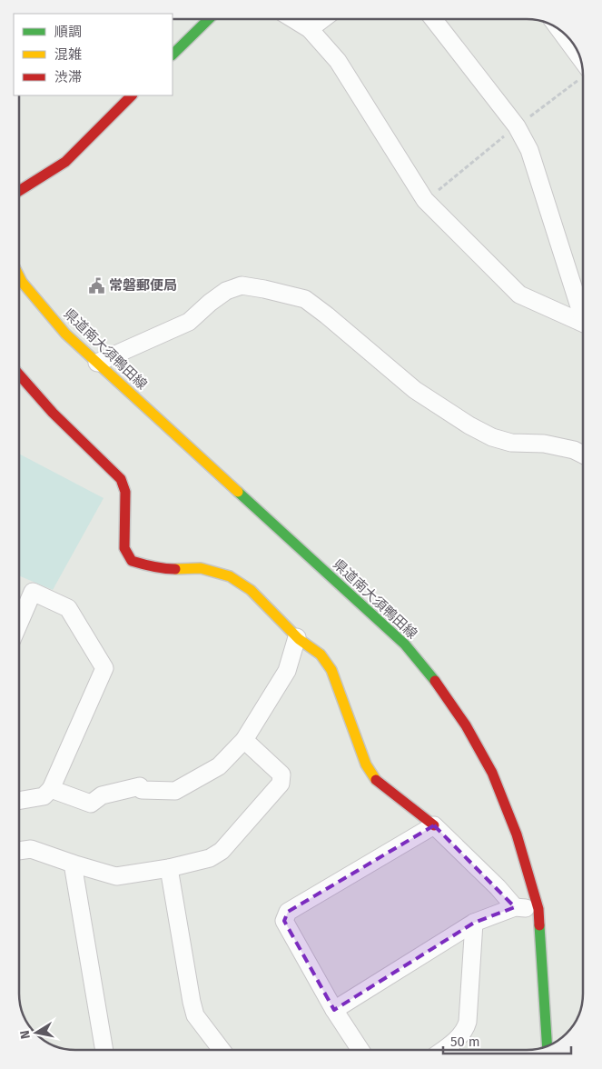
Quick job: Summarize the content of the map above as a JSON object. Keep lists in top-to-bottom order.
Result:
{
  "streets": {
    "main road": ["県道南大須鴨田線"]
  },
  "places": {
    "public building": ["常磐郵便局"]
  },
  "legend": ["順調", "混雑", "渋滞"],
  "scale_bar": "50 m",
  "north": "left"
}
